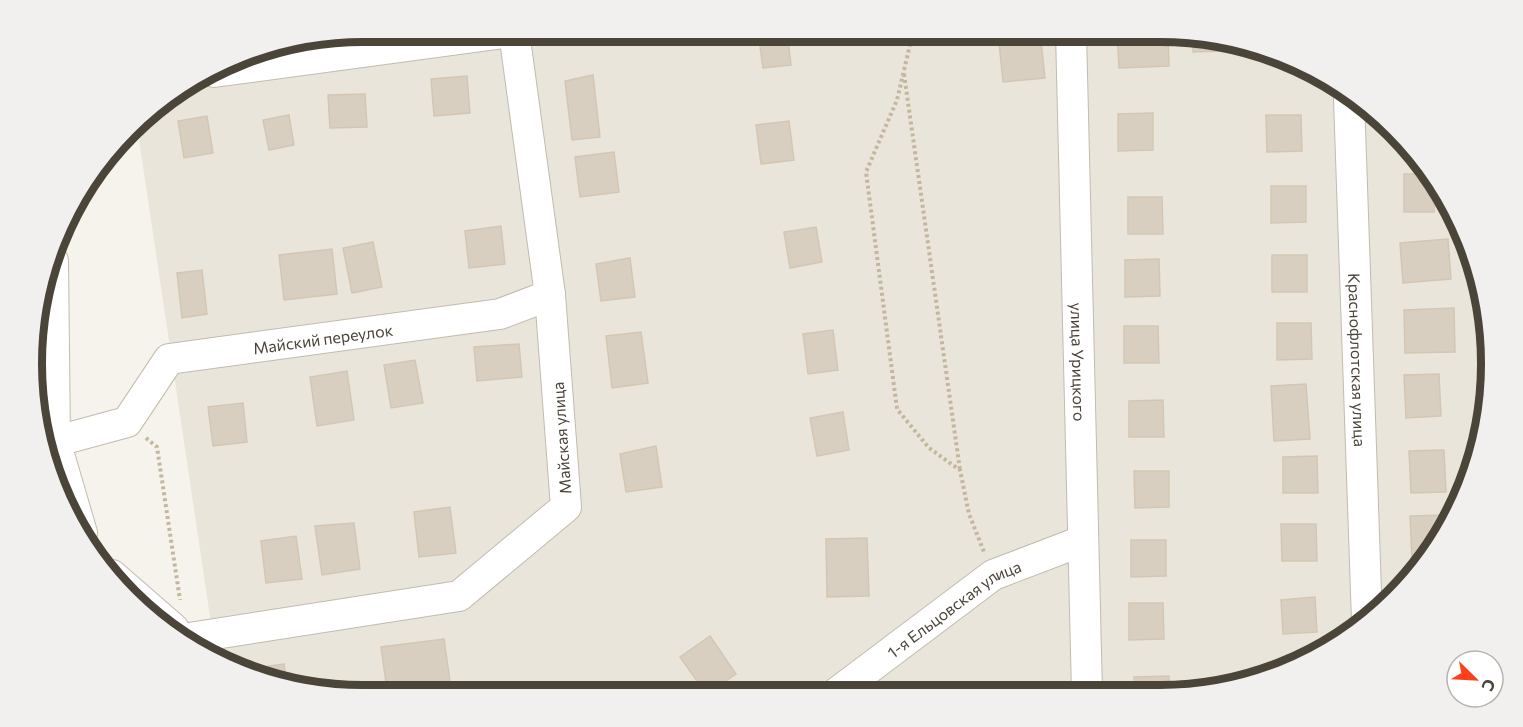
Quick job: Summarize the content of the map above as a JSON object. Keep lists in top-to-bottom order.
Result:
{
  "streets": {
    "street": [
      "Майский переулок",
      "Краснофлотская улица",
      "улица Урицкого",
      "Майская улица",
      "1-я Ельцовская улица"
    ]
  },
  "crossings": [
    ["Майский переулок", "Майская улица"],
    ["улица Урицкого", "1-я Ельцовская улица"]
  ],
  "north": "bottom right"
}
